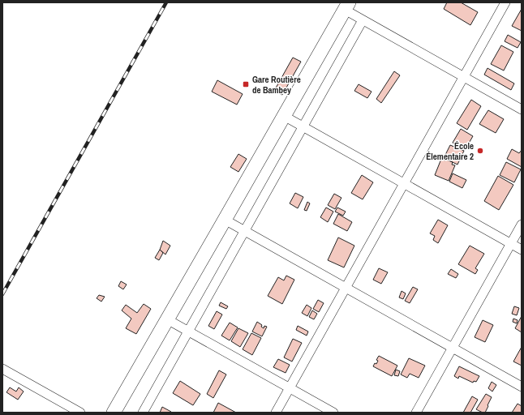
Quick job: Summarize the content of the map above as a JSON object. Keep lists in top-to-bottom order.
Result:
{
  "places": {
    "transit": ["Gare Routière de Bambey"],
    "other": ["École Élementaire 2"]
  }
}
